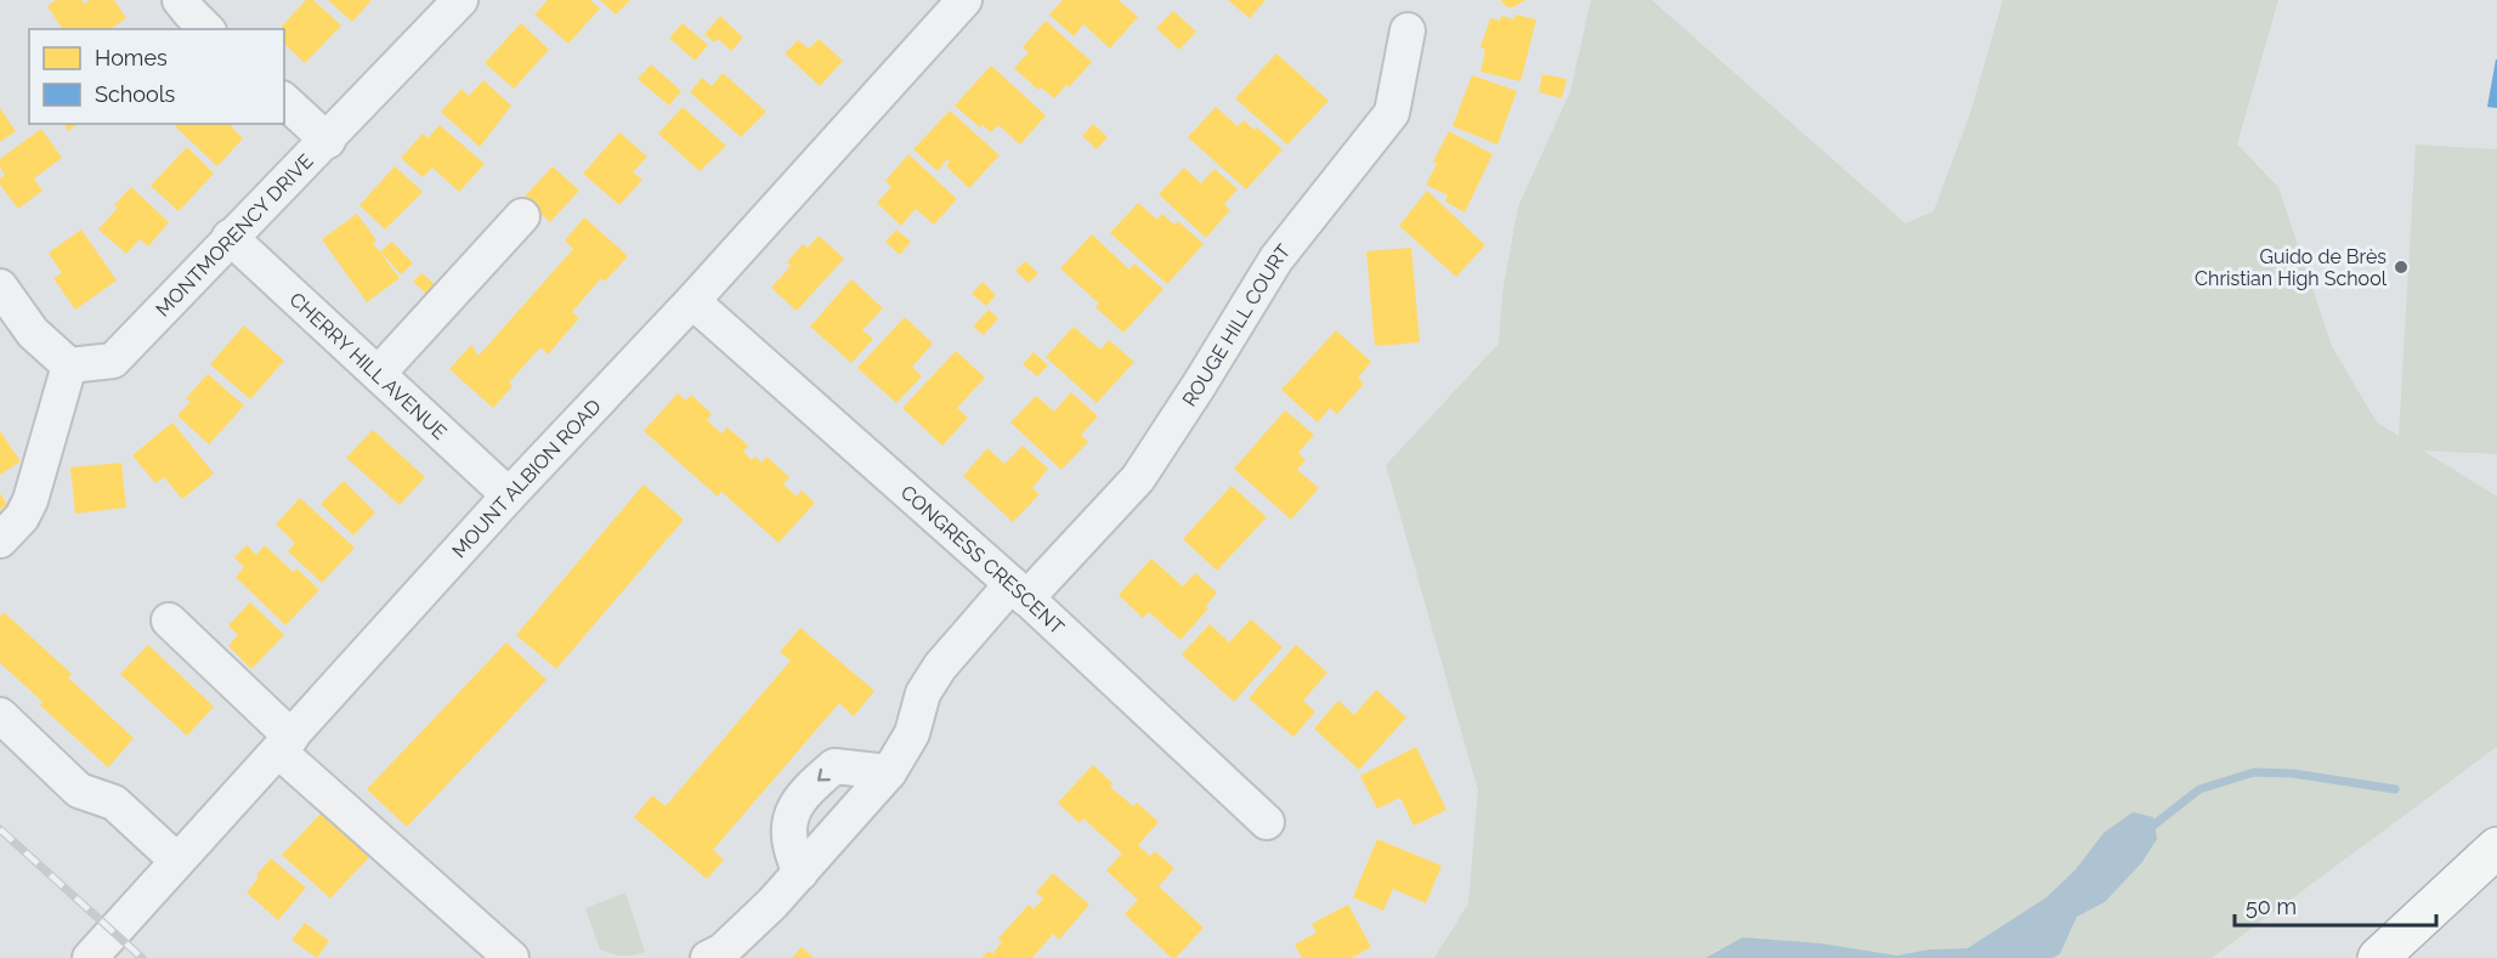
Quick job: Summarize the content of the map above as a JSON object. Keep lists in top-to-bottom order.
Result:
{
  "streets": {
    "street": [
      "MONTMORENCY DRIVE",
      "ROUGE HILL COURT",
      "CHERRY HILL AVENUE",
      "MOUNT ALBION ROAD",
      "CONGRESS CRESCENT"
    ]
  },
  "crossings": [
    ["MONTMORENCY DRIVE", "CHERRY HILL AVENUE"],
    ["ROUGE HILL COURT", "CONGRESS CRESCENT"],
    ["CHERRY HILL AVENUE", "MOUNT ALBION ROAD"],
    ["MOUNT ALBION ROAD", "CONGRESS CRESCENT"]
  ],
  "places": ["Guido de Brès Christian High School"],
  "legend": ["Homes", "Schools"],
  "scale_bar": "50 m"
}
